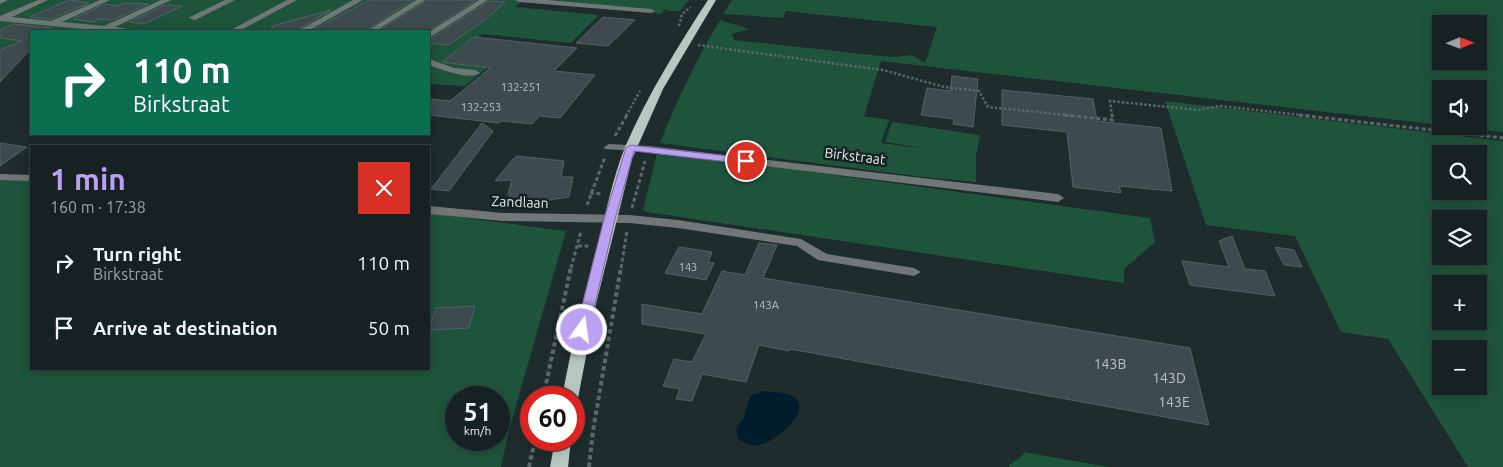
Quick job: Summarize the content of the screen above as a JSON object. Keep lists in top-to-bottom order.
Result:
{
  "streets": {
    "street": ["Birkstraat", "Zandlaan"]
  },
  "house_numbers": [
    "132-251",
    "132-253",
    "143",
    "143A",
    "143B",
    "143D",
    "143E"
  ],
  "north": "right",
  "page": {
    "map_buttons": ["+", "−"],
    "turn": ["110 m", "Birkstraat"],
    "heading": ["1 min", "160 m · 17:38"],
    "list": [
      {
        "name": "Turn right",
        "note": "Birkstraat",
        "value": "110 m"
      },
      {
        "name": "Arrive at destination",
        "value": "50 m"
      }
    ],
    "speed": "51 km/h",
    "limit": "60"
  }
}
